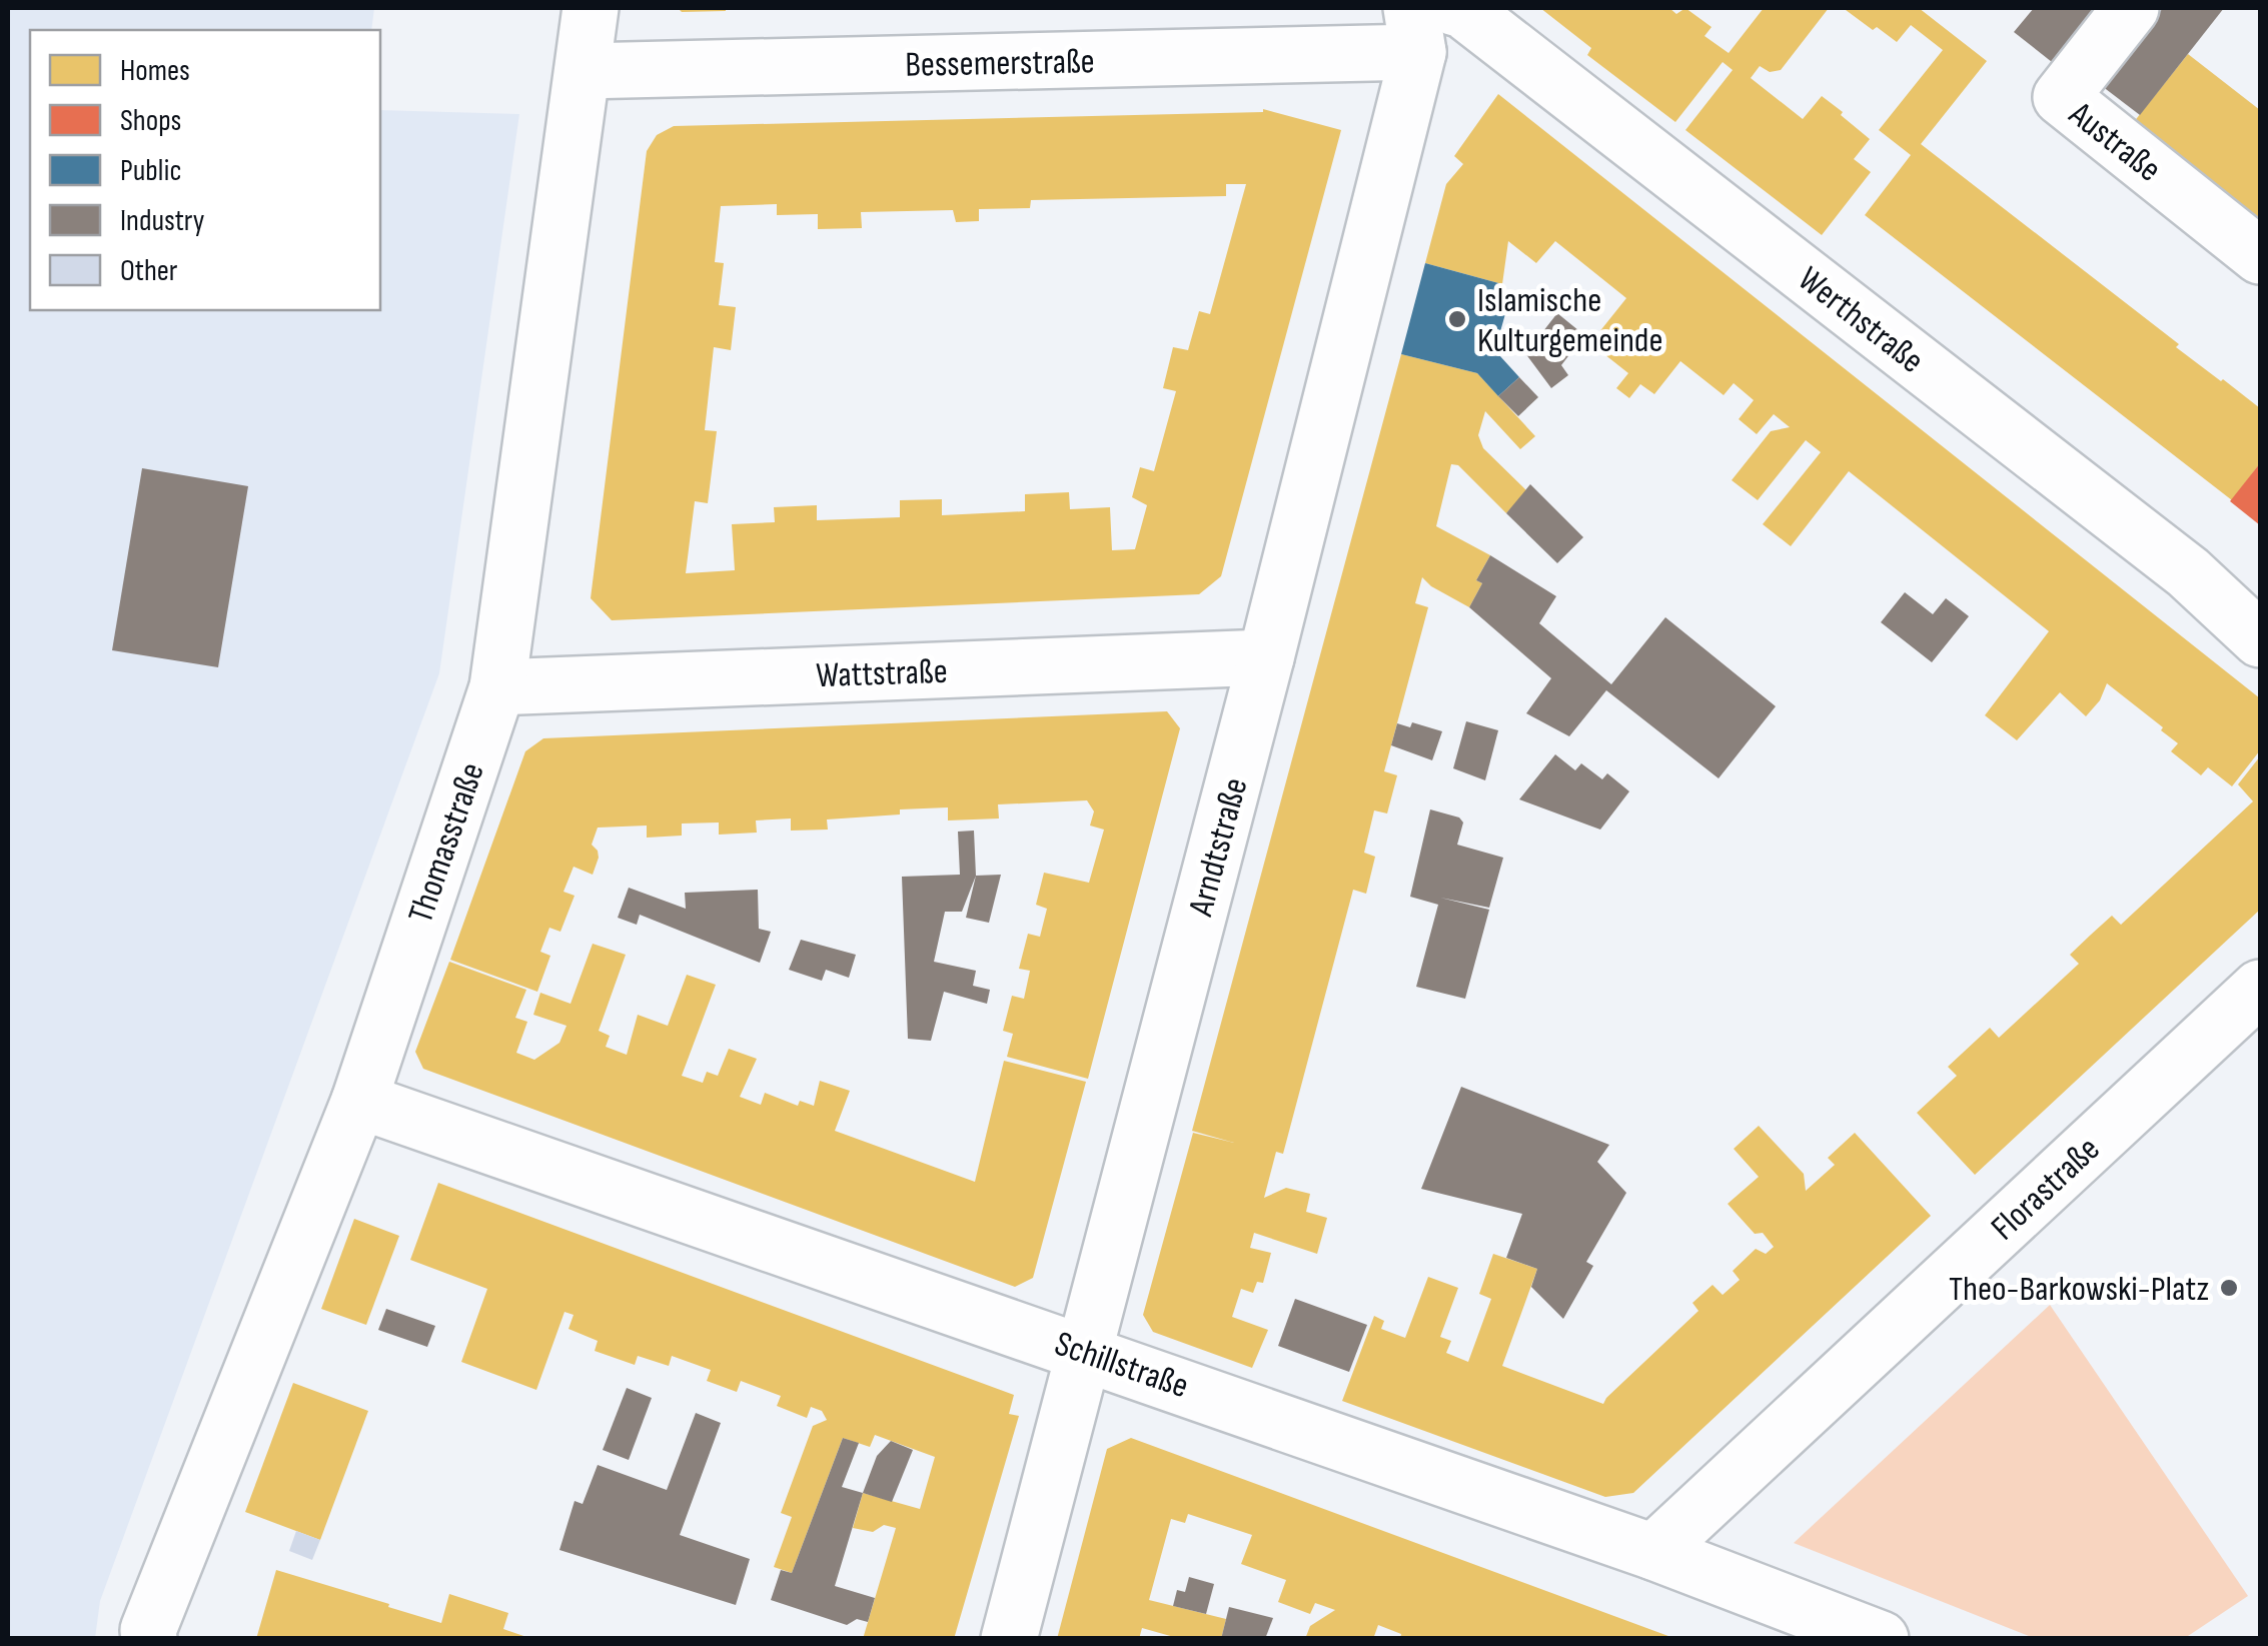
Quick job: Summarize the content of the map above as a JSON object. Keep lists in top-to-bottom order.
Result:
{
  "streets": {
    "street": [
      "Bessemerstraße",
      "Austraße",
      "Werthstraße",
      "Wattstraße",
      "Thomasstraße",
      "Arndtstraße",
      "Florastraße",
      "Schillstraße"
    ]
  },
  "crossings": [
    ["Bessemerstraße", "Thomasstraße"],
    ["Bessemerstraße", "Arndtstraße"],
    ["Wattstraße", "Thomasstraße"],
    ["Wattstraße", "Arndtstraße"],
    ["Thomasstraße", "Schillstraße"],
    ["Arndtstraße", "Schillstraße"],
    ["Florastraße", "Schillstraße"]
  ],
  "places": ["Islamische Kulturgemeinde", "Theo-Barkowski-Platz"],
  "legend": [
    "Homes",
    "Shops",
    "Public",
    "Industry",
    "Other"
  ]
}
